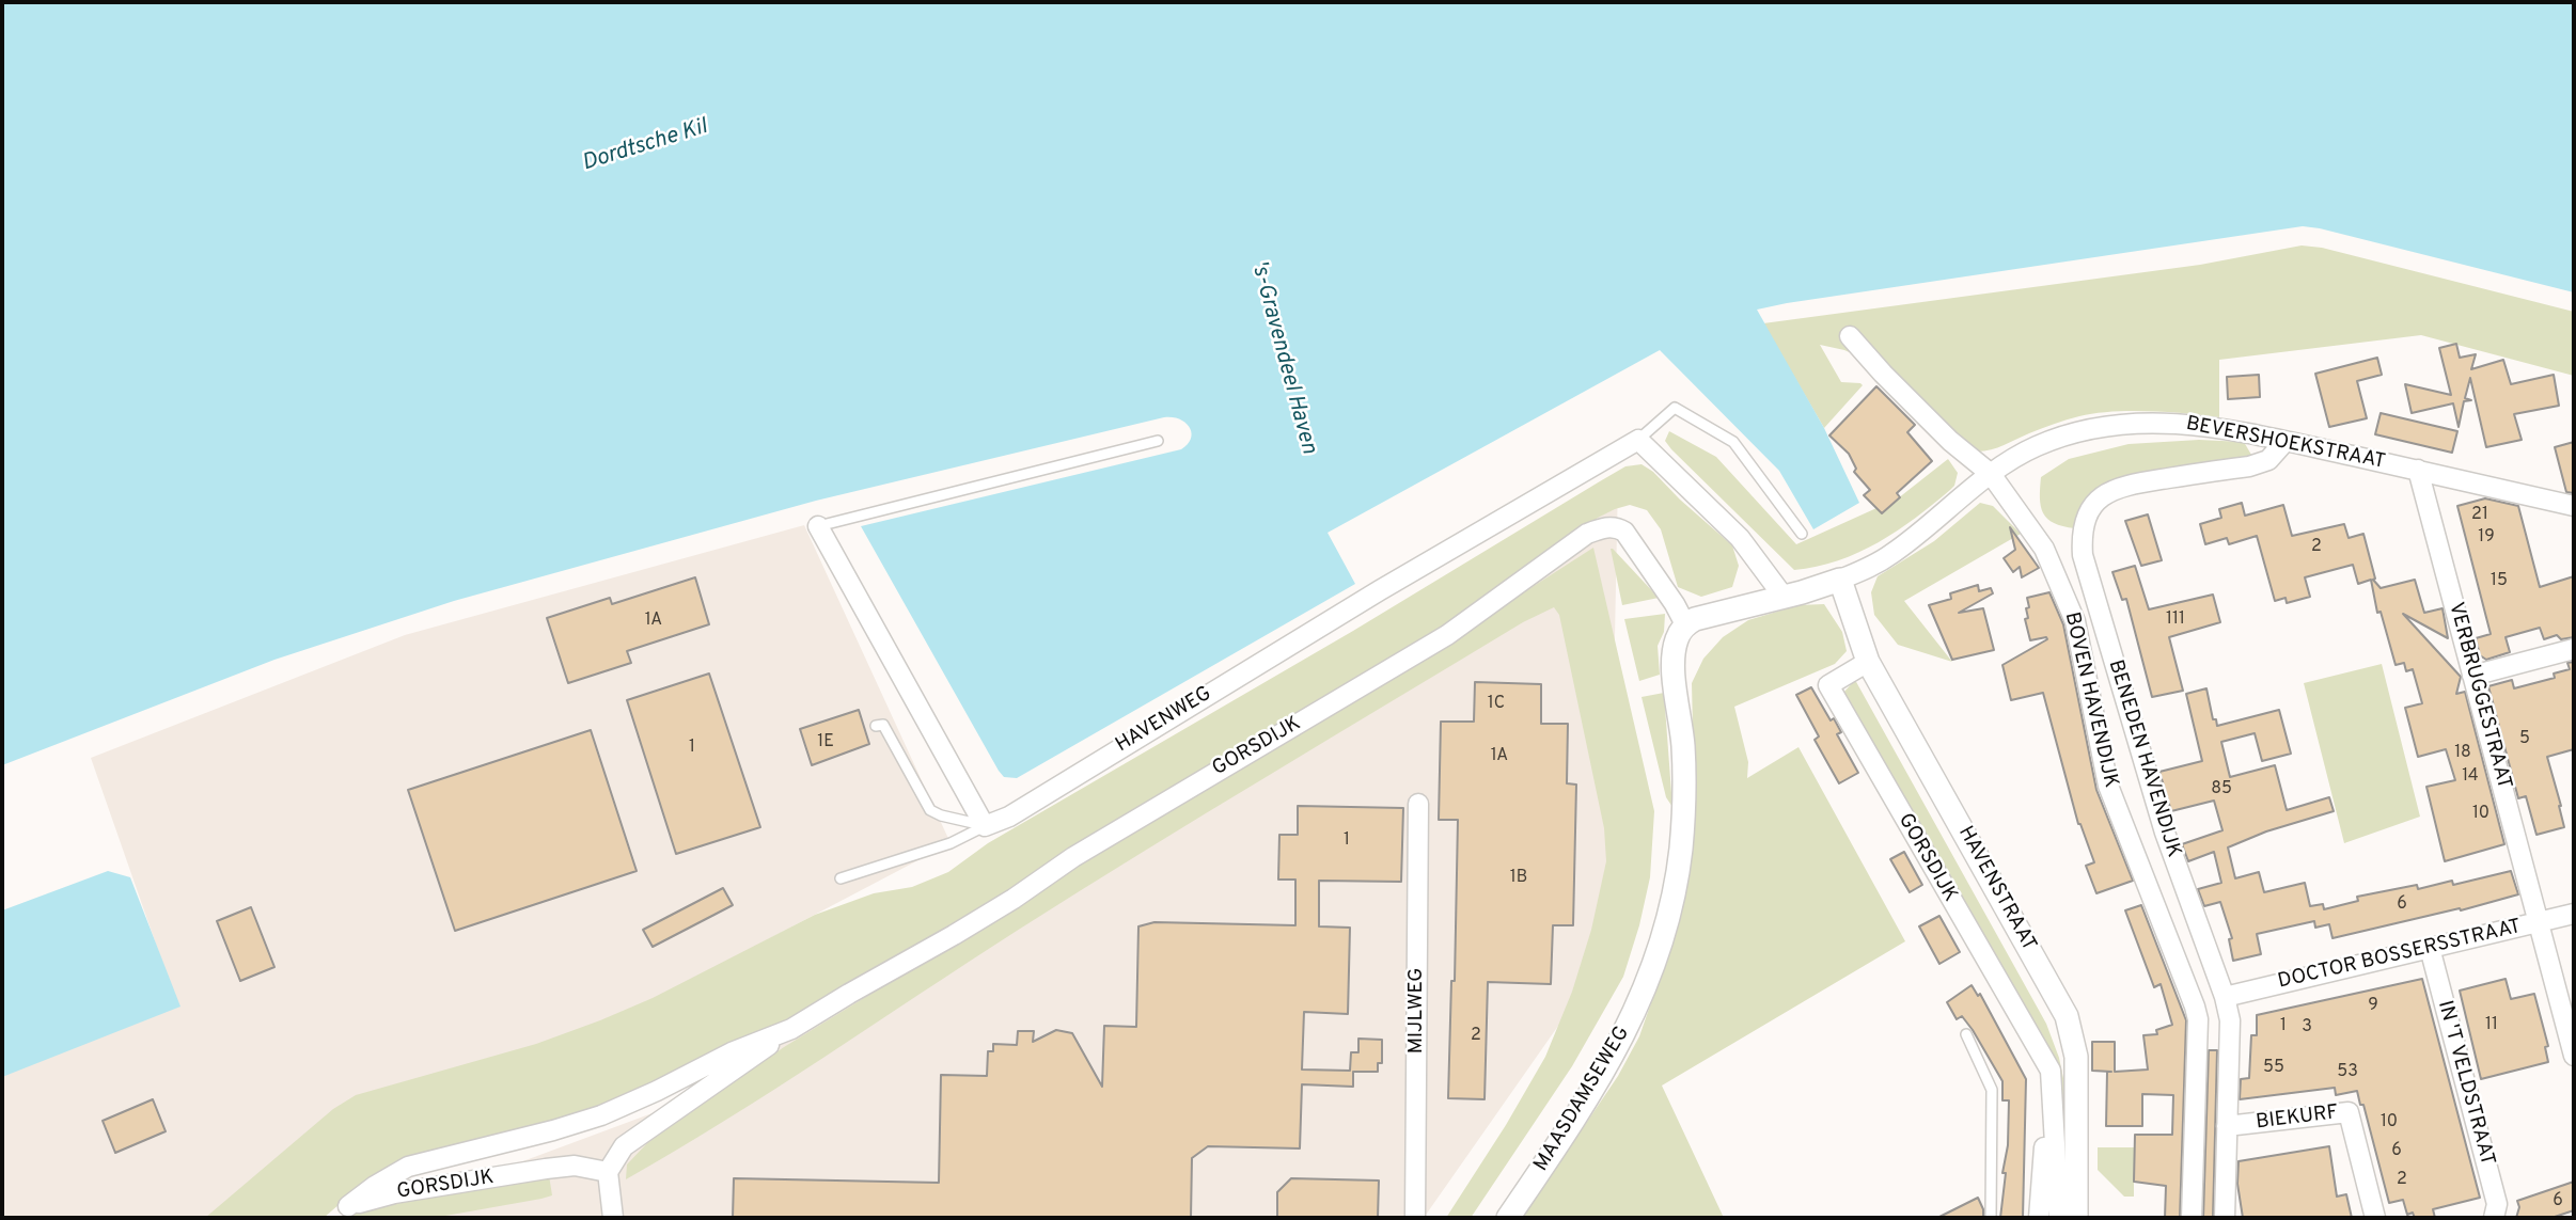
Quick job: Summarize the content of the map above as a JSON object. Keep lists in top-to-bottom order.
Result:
{
  "streets": {
    "street": [
      "BEVERSHOEKSTRAAT",
      "VERBRUGGESTRAAT",
      "BOVEN HAVENDIJK",
      "HAVENWEG",
      "GORSDIJK",
      "BENEDEN HAVENDIJK",
      "HAVENSTRAAT",
      "DOCTOR BOSSERSSTRAAT",
      "MIJLWEG",
      "IN 'T VELDSTRAAT",
      "MAASDAMSEWEG",
      "BIEKURF"
    ]
  },
  "crossings": [
    ["BEVERSHOEKSTRAAT", "VERBRUGGESTRAAT"],
    ["BEVERSHOEKSTRAAT", "BOVEN HAVENDIJK"],
    ["BEVERSHOEKSTRAAT", "GORSDIJK"],
    ["BEVERSHOEKSTRAAT", "BENEDEN HAVENDIJK"],
    ["BEVERSHOEKSTRAAT", "HAVENSTRAAT"],
    ["BEVERSHOEKSTRAAT", "MAASDAMSEWEG"],
    ["VERBRUGGESTRAAT", "DOCTOR BOSSERSSTRAAT"],
    ["GORSDIJK", "HAVENSTRAAT"],
    ["GORSDIJK", "MAASDAMSEWEG"],
    ["BENEDEN HAVENDIJK", "DOCTOR BOSSERSSTRAAT"],
    ["BENEDEN HAVENDIJK", "BIEKURF"],
    ["DOCTOR BOSSERSSTRAAT", "IN 'T VELDSTRAAT"]
  ],
  "water": ["Dordtsche Kil", "'s-Gravendeel Haven"],
  "house_numbers": [
    "21",
    "19",
    "2",
    "15",
    "111",
    "1A",
    "1C",
    "5",
    "1E",
    "1",
    "18",
    "1A",
    "14",
    "85",
    "10",
    "1",
    "1B",
    "6",
    "9",
    "11",
    "1",
    "3",
    "2",
    "55",
    "53",
    "10",
    "6",
    "2",
    "6"
  ]
}
